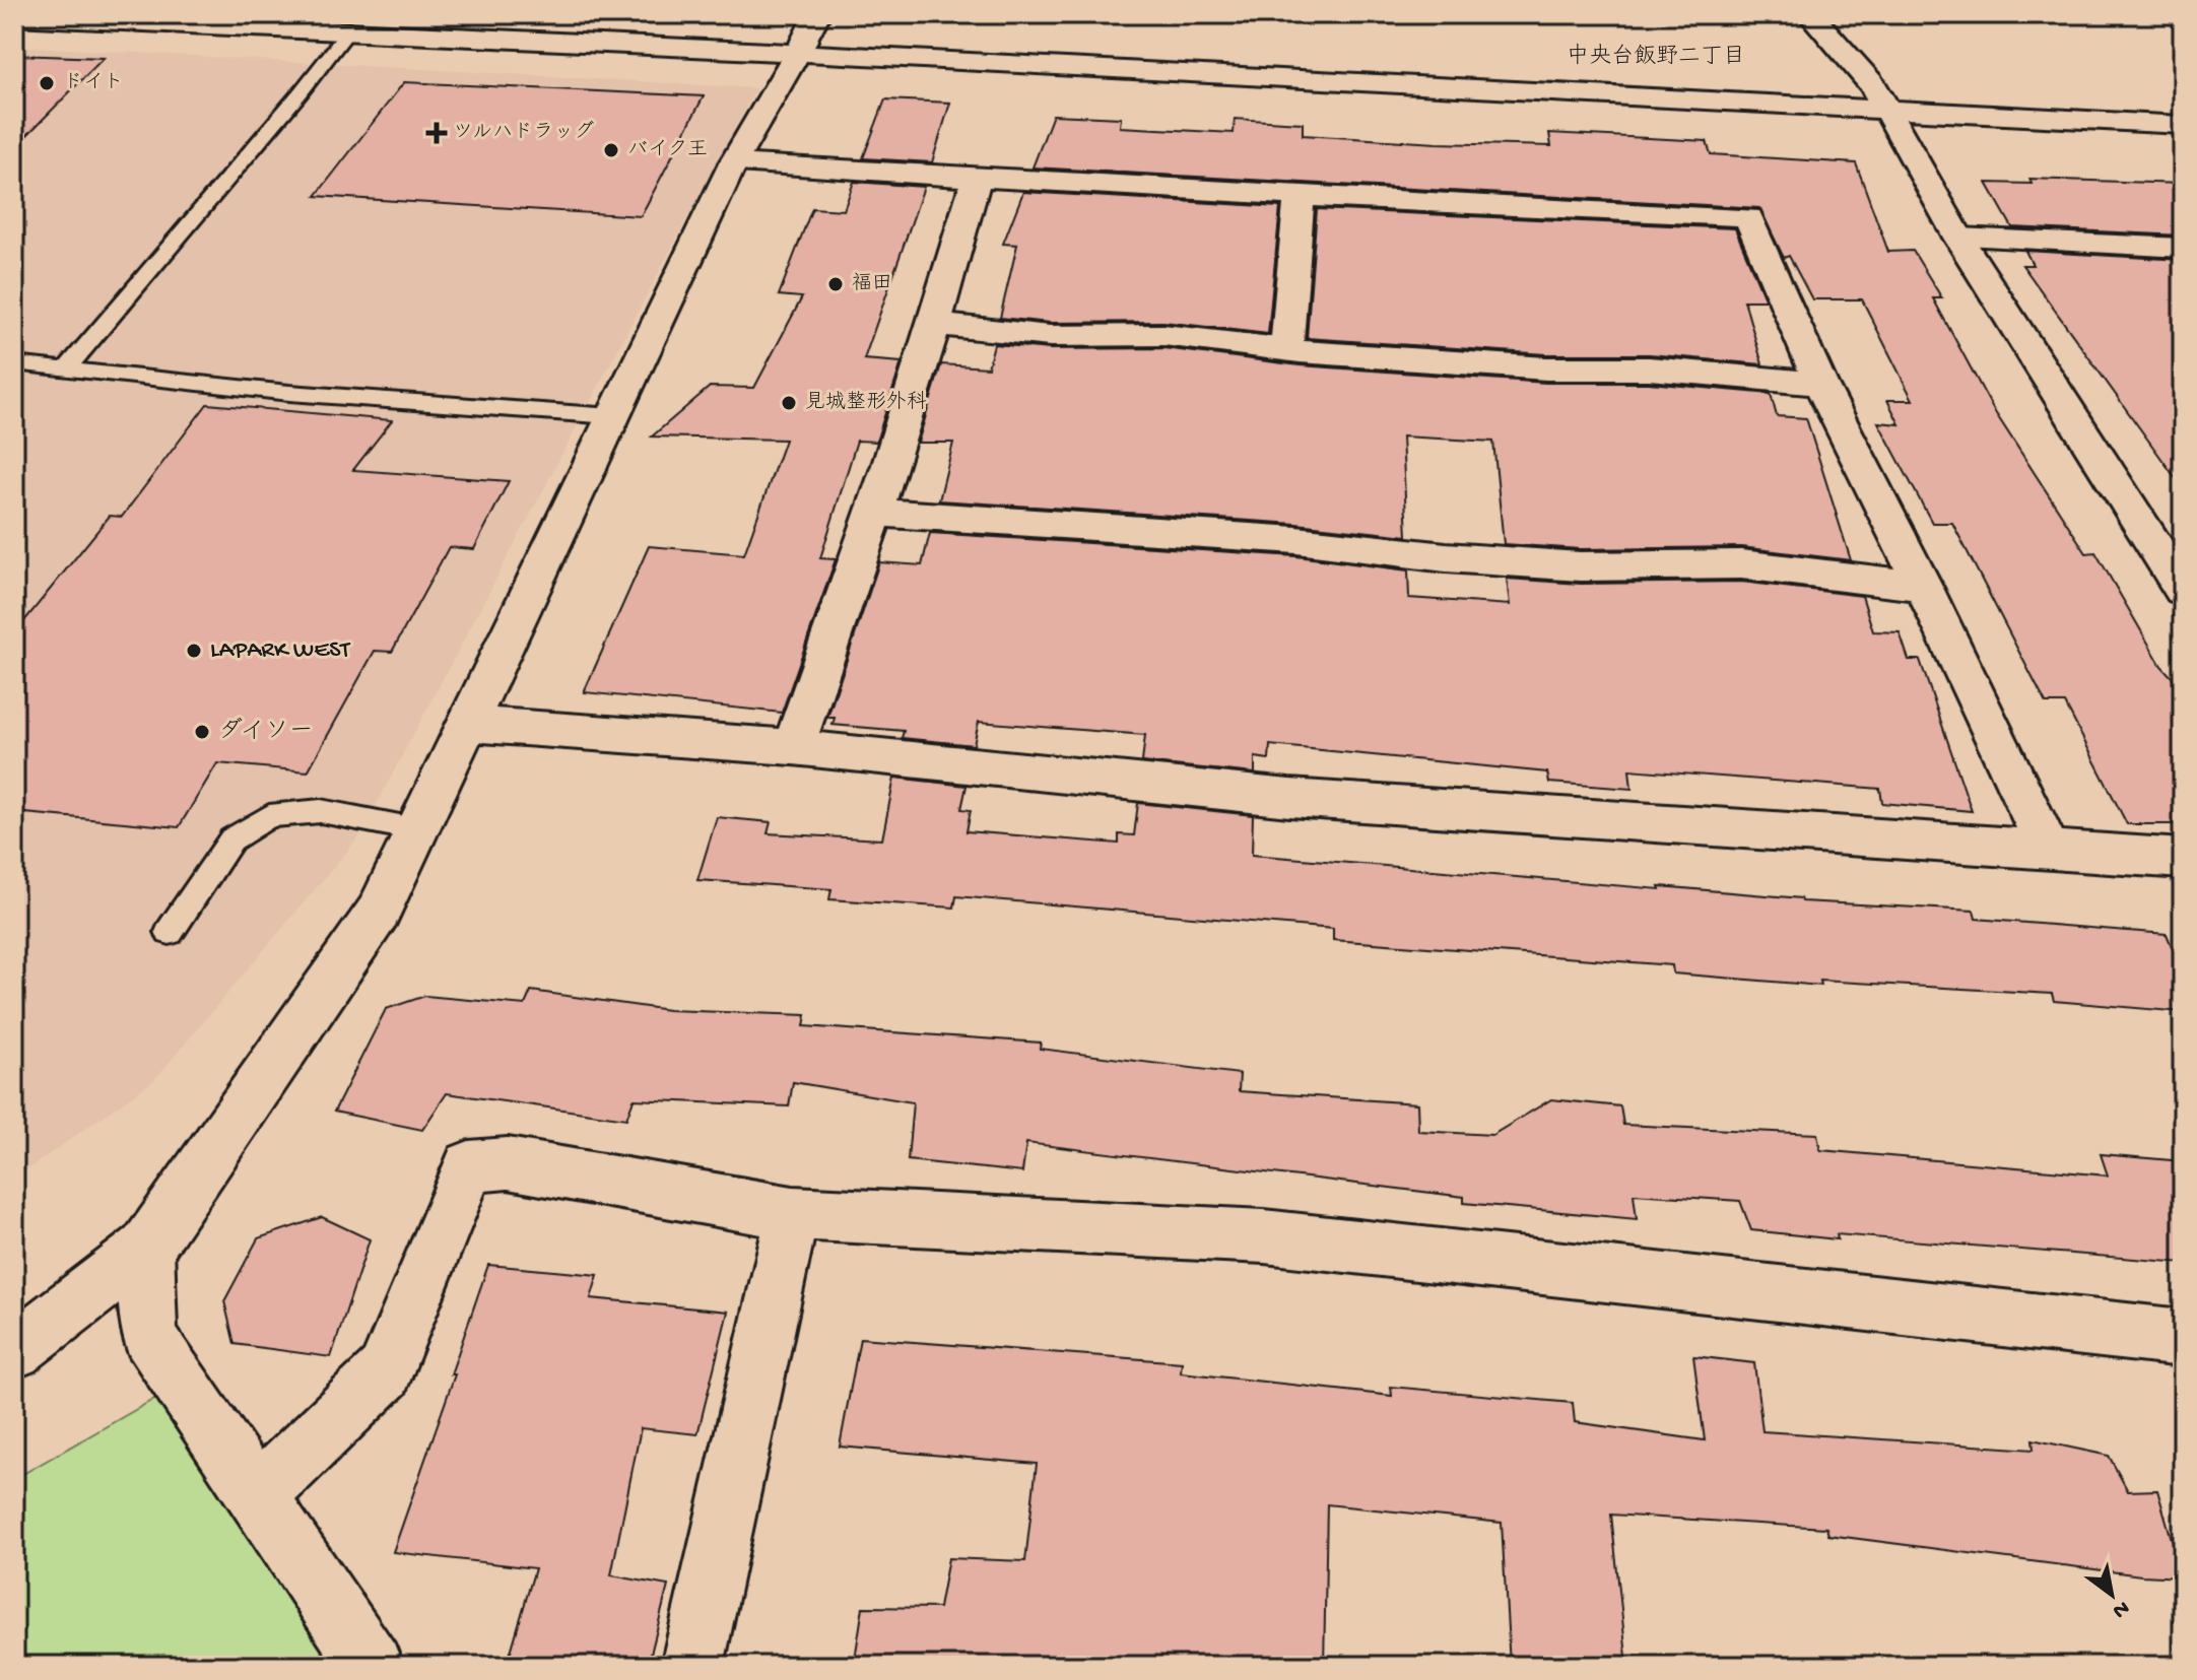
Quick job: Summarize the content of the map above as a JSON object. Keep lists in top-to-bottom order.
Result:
{
  "districts": ["中央台飯野二丁目"],
  "places": {
    "other": [
      "ドイト",
      "バイク王",
      "福田",
      "見城整形外科",
      "LAPARK WEST",
      "ダイソー"
    ],
    "health": ["ツルハドラッグ"]
  },
  "north": "bottom right"
}
